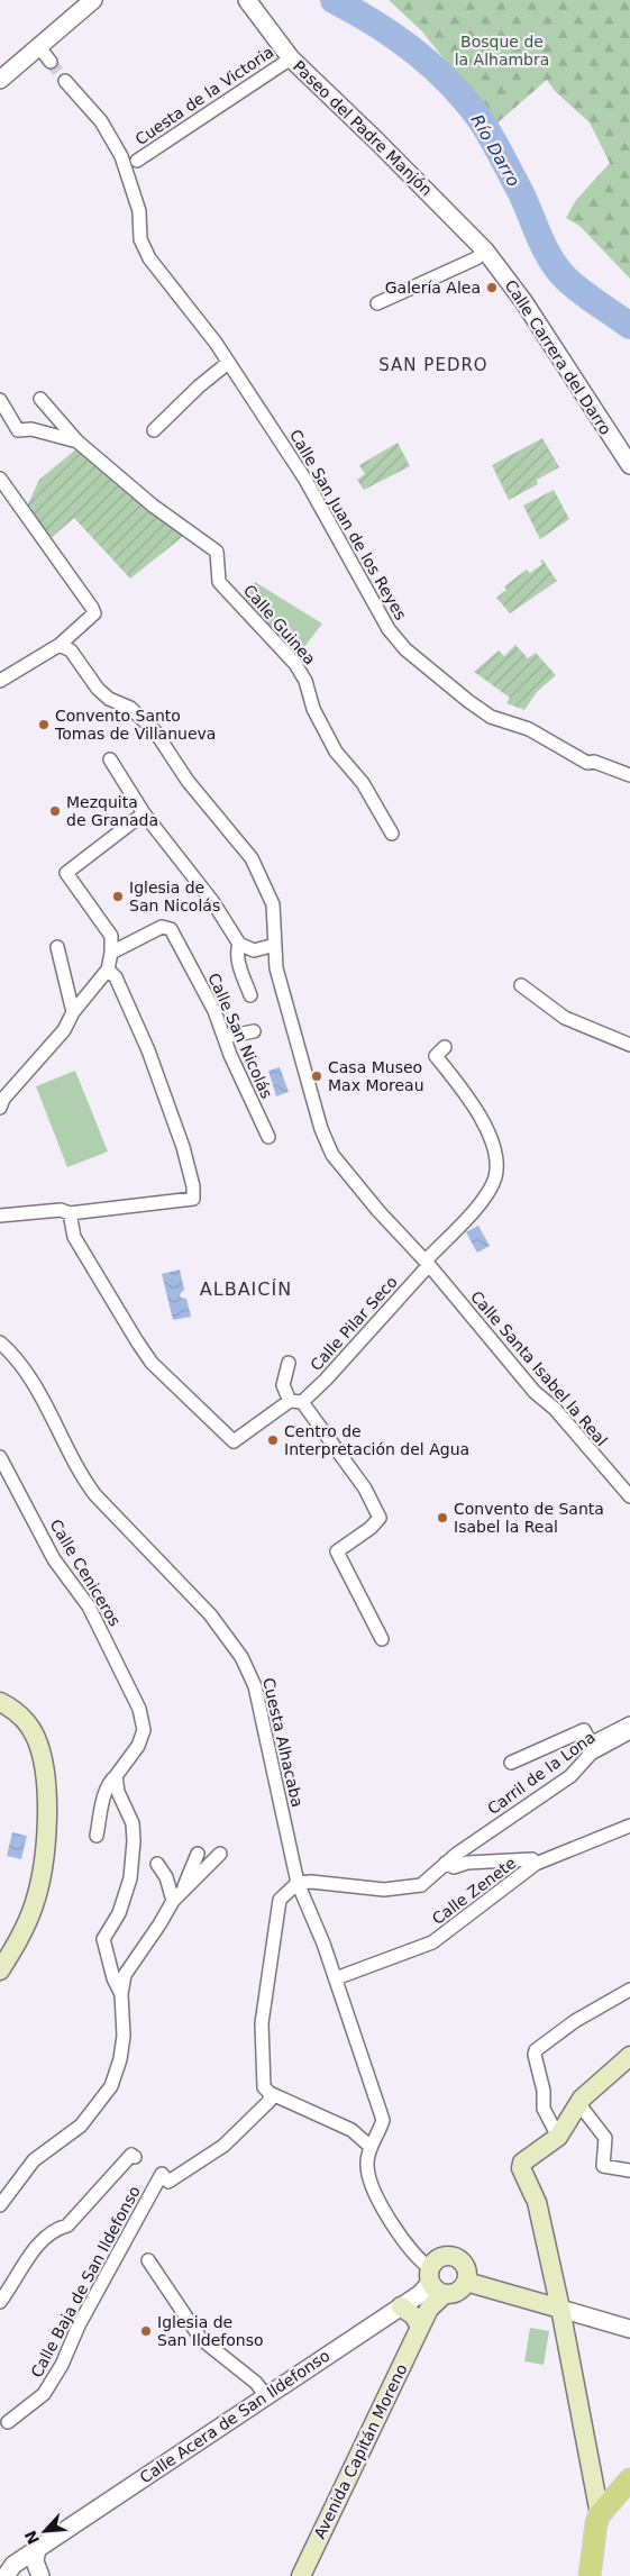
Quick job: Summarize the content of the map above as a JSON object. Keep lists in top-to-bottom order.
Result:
{
  "streets": {
    "main road": ["Avenida Capitán Moreno"],
    "street": [
      "Cuesta de la Victoria",
      "Paseo del Padre Manjón",
      "Calle Carrera del Darro",
      "Calle San Juan de los Reyes",
      "Calle Guinea",
      "Calle San Nicolás",
      "Calle Pilar Seco",
      "Calle Santa Isabel la Real",
      "Calle Ceniceros",
      "Cuesta Alhacaba",
      "Carril de la Lona",
      "Calle Zenete",
      "Calle Baja de San Ildefonso",
      "Calle Acera de San Ildefonso"
    ]
  },
  "crossings": [
    ["Cuesta de la Victoria", "Paseo del Padre Manjón"],
    ["Paseo del Padre Manjón", "Calle Carrera del Darro"],
    ["Calle Pilar Seco", "Calle Santa Isabel la Real"],
    ["Cuesta Alhacaba", "Carril de la Lona"],
    ["Cuesta Alhacaba", "Calle Zenete"],
    ["Calle Acera de San Ildefonso", "Avenida Capitán Moreno"]
  ],
  "districts": ["SAN PEDRO", "ALBAICÍN"],
  "water": ["Río Darro"],
  "parks": ["Bosque de la Alhambra"],
  "places": [
    "Galería Alea",
    "Convento Santo Tomas de Villanueva",
    "Mezquita de Granada",
    "Iglesia de San Nicolás",
    "Casa Museo Max Moreau",
    "Centro de Interpretación del Agua",
    "Convento de Santa Isabel la Real",
    "Iglesia de San Ildefonso"
  ],
  "north": "bottom left"
}
